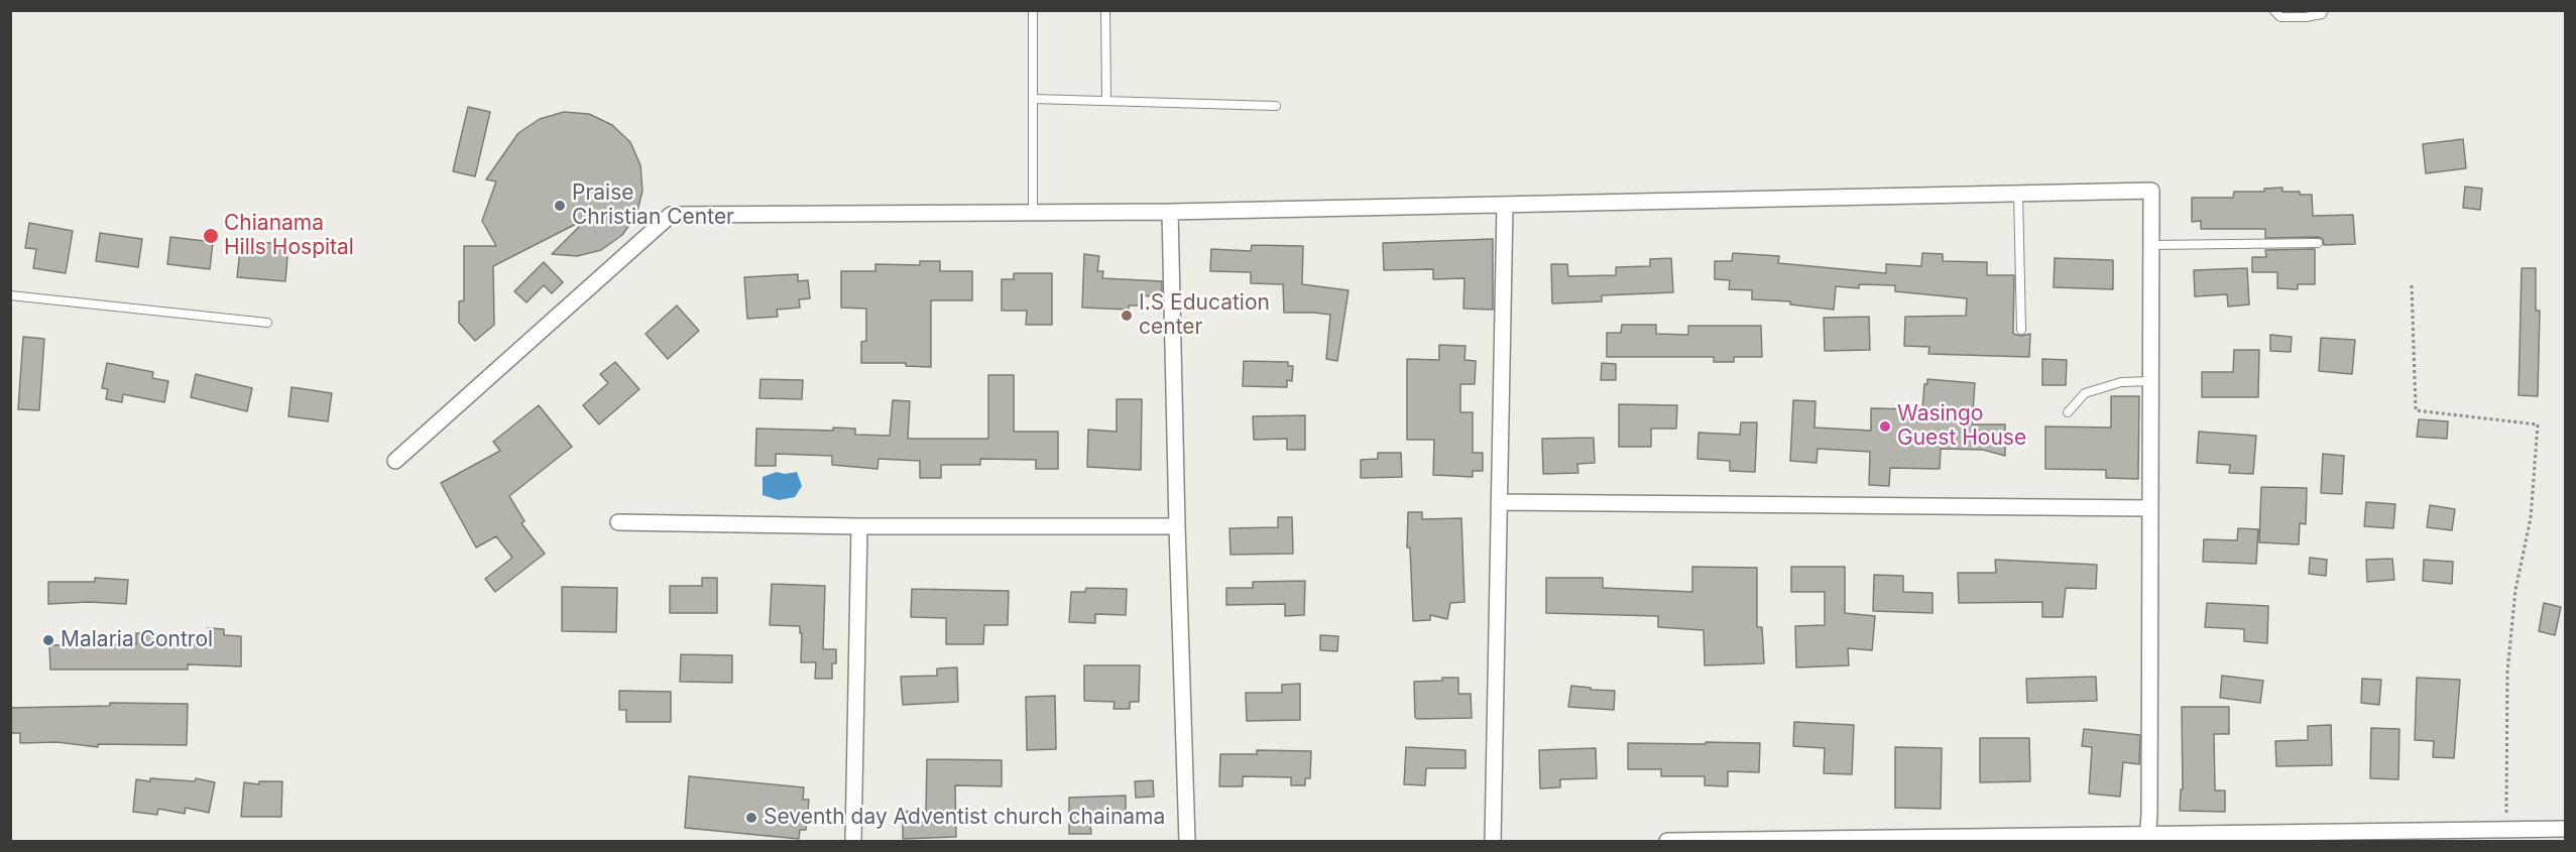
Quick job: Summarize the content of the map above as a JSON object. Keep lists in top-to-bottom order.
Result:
{
  "places": [
    "Praise Christian Center",
    "Chianama Hills Hospital",
    "I.S Education center",
    "Wasingo Guest House",
    "Malaria Control",
    "Seventh day Adventist church chainama"
  ]
}
